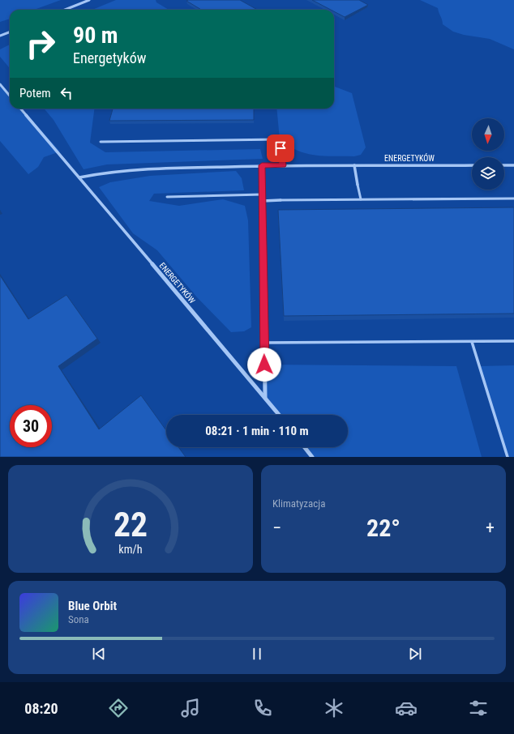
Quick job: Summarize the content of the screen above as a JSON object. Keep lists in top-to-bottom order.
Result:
{
  "streets": {
    "street": ["ENERGETYKÓW"]
  },
  "north": "bottom",
  "page": {
    "turn": ["90 m", "Energetyków"],
    "then": "Potem",
    "limit": "30",
    "trip": "08:21 · 1 min · 110 m",
    "tile": "Klimatyzacja",
    "heat": ["−", "22°", "+"],
    "song": ["Blue Orbit", "Sona"],
    "tabs": "08:20",
    "gauge": ["22", "km/h"]
  }
}
